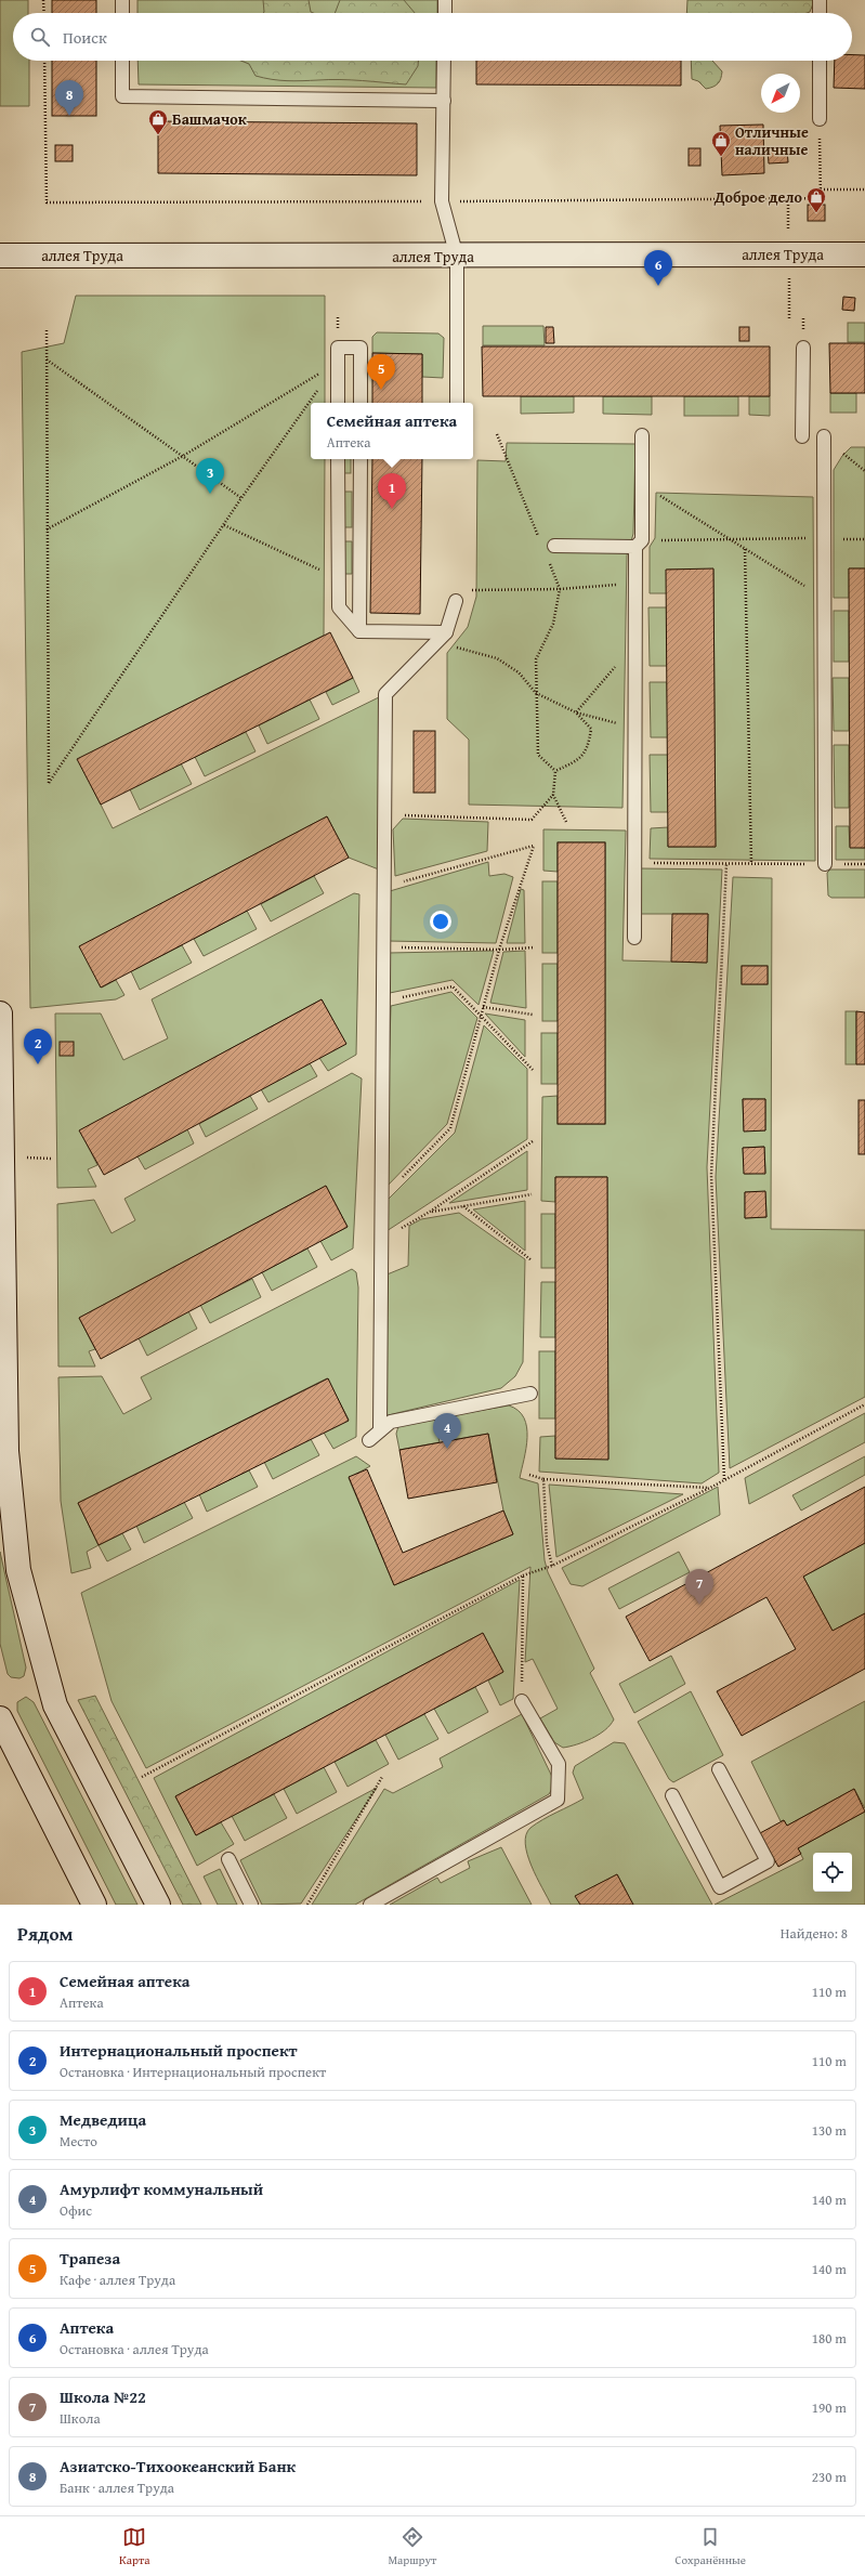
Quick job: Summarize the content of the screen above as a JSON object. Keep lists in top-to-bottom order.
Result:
{
  "streets": {
    "main road": ["аллея Труда"]
  },
  "places": {
    "shop": ["Башмачок", "Отличные наличные", "Доброе дело"]
  },
  "north": "bottom left",
  "page": {
    "search": "Поиск",
    "pins": [
      "8",
      "6",
      "5",
      "3",
      "1",
      "2",
      "4",
      "7"
    ],
    "popup": ["Семейная аптека", "Аптека"],
    "heading": ["Рядом", "Найдено: 8"],
    "list": [
      {
        "mark": "1",
        "name": "Семейная аптека",
        "note": "Аптека",
        "value": "110 m"
      },
      {
        "mark": "2",
        "name": "Интернациональный проспект",
        "note": "Остановка · Интернациональный проспект",
        "value": "110 m"
      },
      {
        "mark": "3",
        "name": "Медведица",
        "note": "Место",
        "value": "130 m"
      },
      {
        "mark": "4",
        "name": "Амурлифт коммунальный",
        "note": "Офис",
        "value": "140 m"
      },
      {
        "mark": "5",
        "name": "Трапеза",
        "note": "Кафе · аллея Труда",
        "value": "140 m"
      },
      {
        "mark": "6",
        "name": "Аптека",
        "note": "Остановка · аллея Труда",
        "value": "180 m"
      },
      {
        "mark": "7",
        "name": "Школа №22",
        "note": "Школа",
        "value": "190 m"
      },
      {
        "mark": "8",
        "name": "Азиатско-Тихоокеанский Банк",
        "note": "Банк · аллея Труда",
        "value": "230 m"
      }
    ],
    "nav": ["Карта", "Маршрут", "Сохранённые"]
  }
}
